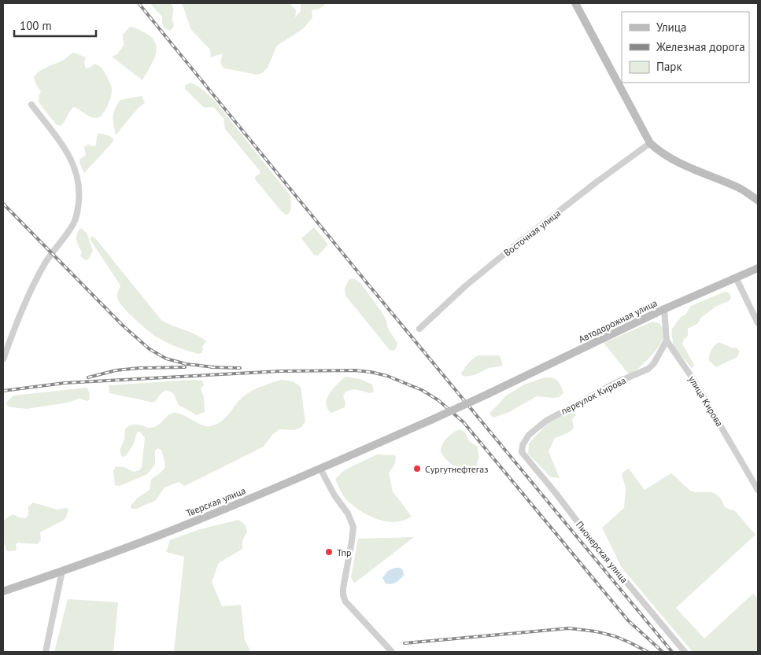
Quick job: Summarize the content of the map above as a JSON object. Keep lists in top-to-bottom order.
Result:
{
  "streets": {
    "main road": ["Автодорожная улица", "Тверская улица"],
    "street": [
      "Восточная улица",
      "переулок Кирова",
      "улица Кирова",
      "Пионерская улица"
    ]
  },
  "crossings": [
    ["Автодорожная улица", "Тверская улица"],
    ["переулок Кирова", "улица Кирова"],
    ["переулок Кирова", "Пионерская улица"]
  ],
  "places": ["Сургутнефтегаз", "Tnp"],
  "legend": ["Улица", "Железная дорога", "Парк"],
  "scale_bar": "100 m"
}
